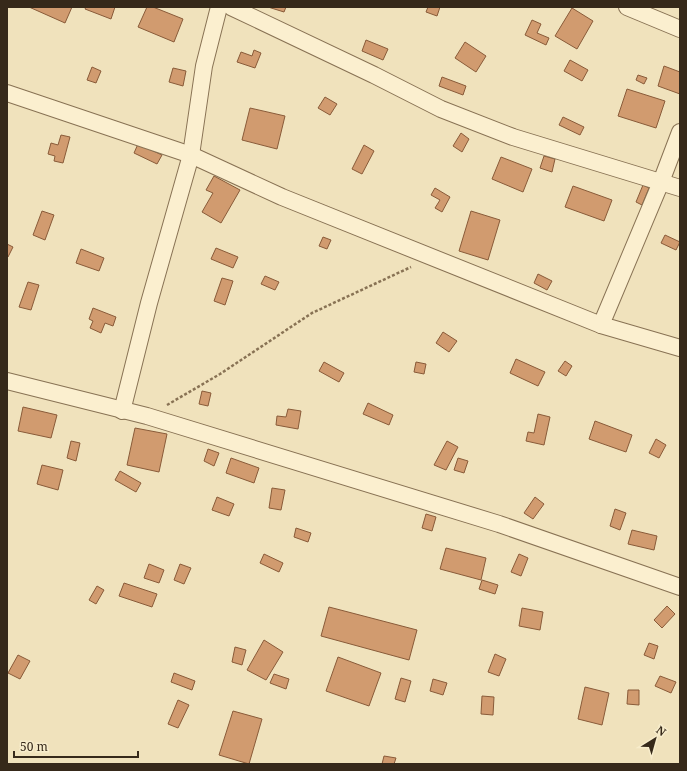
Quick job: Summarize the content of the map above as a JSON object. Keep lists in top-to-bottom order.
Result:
{
  "scale_bar": "50 m",
  "north": "top right"
}
